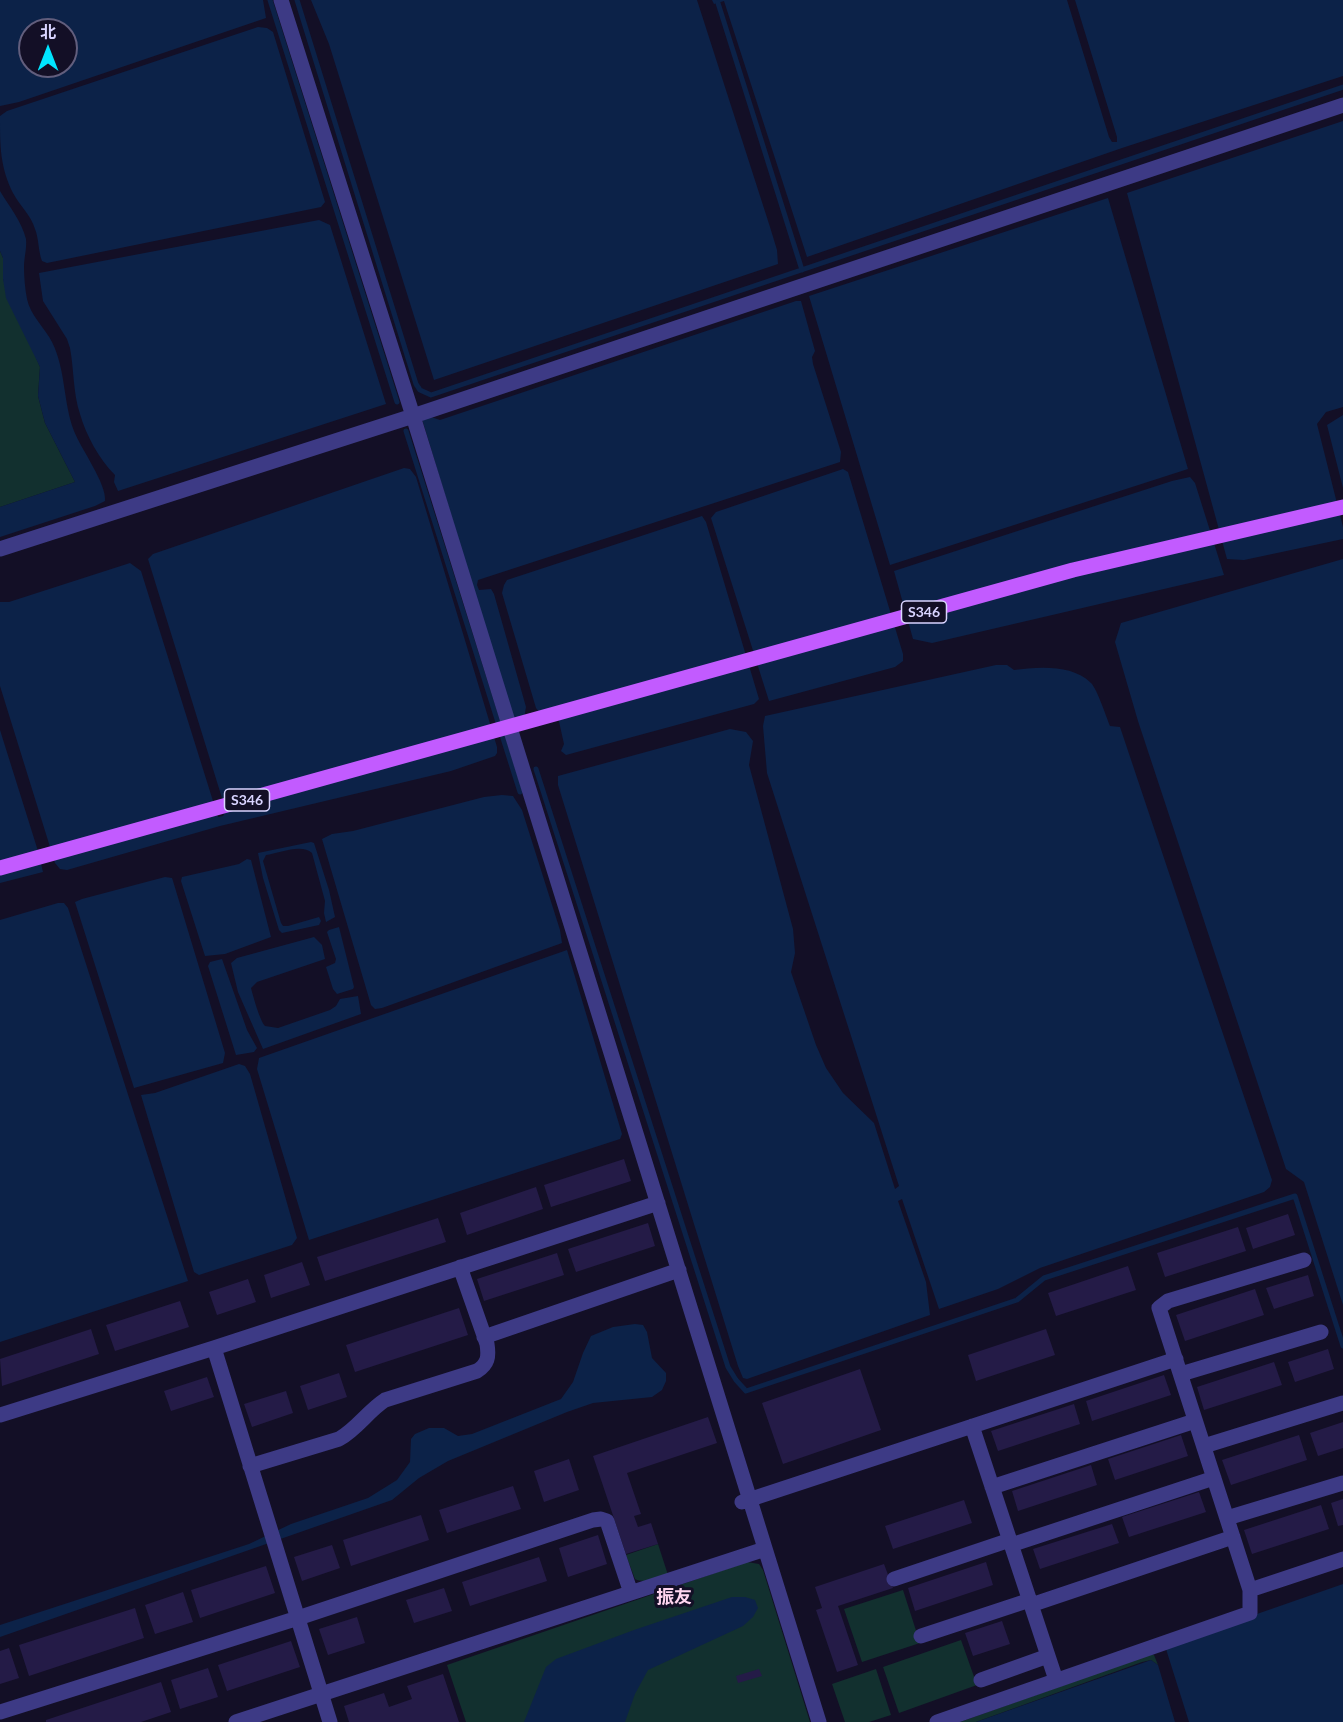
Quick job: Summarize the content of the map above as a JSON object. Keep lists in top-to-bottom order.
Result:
{
  "streets": {
    "main road": ["S346"]
  },
  "districts": ["振友"],
  "north": "top"
}
